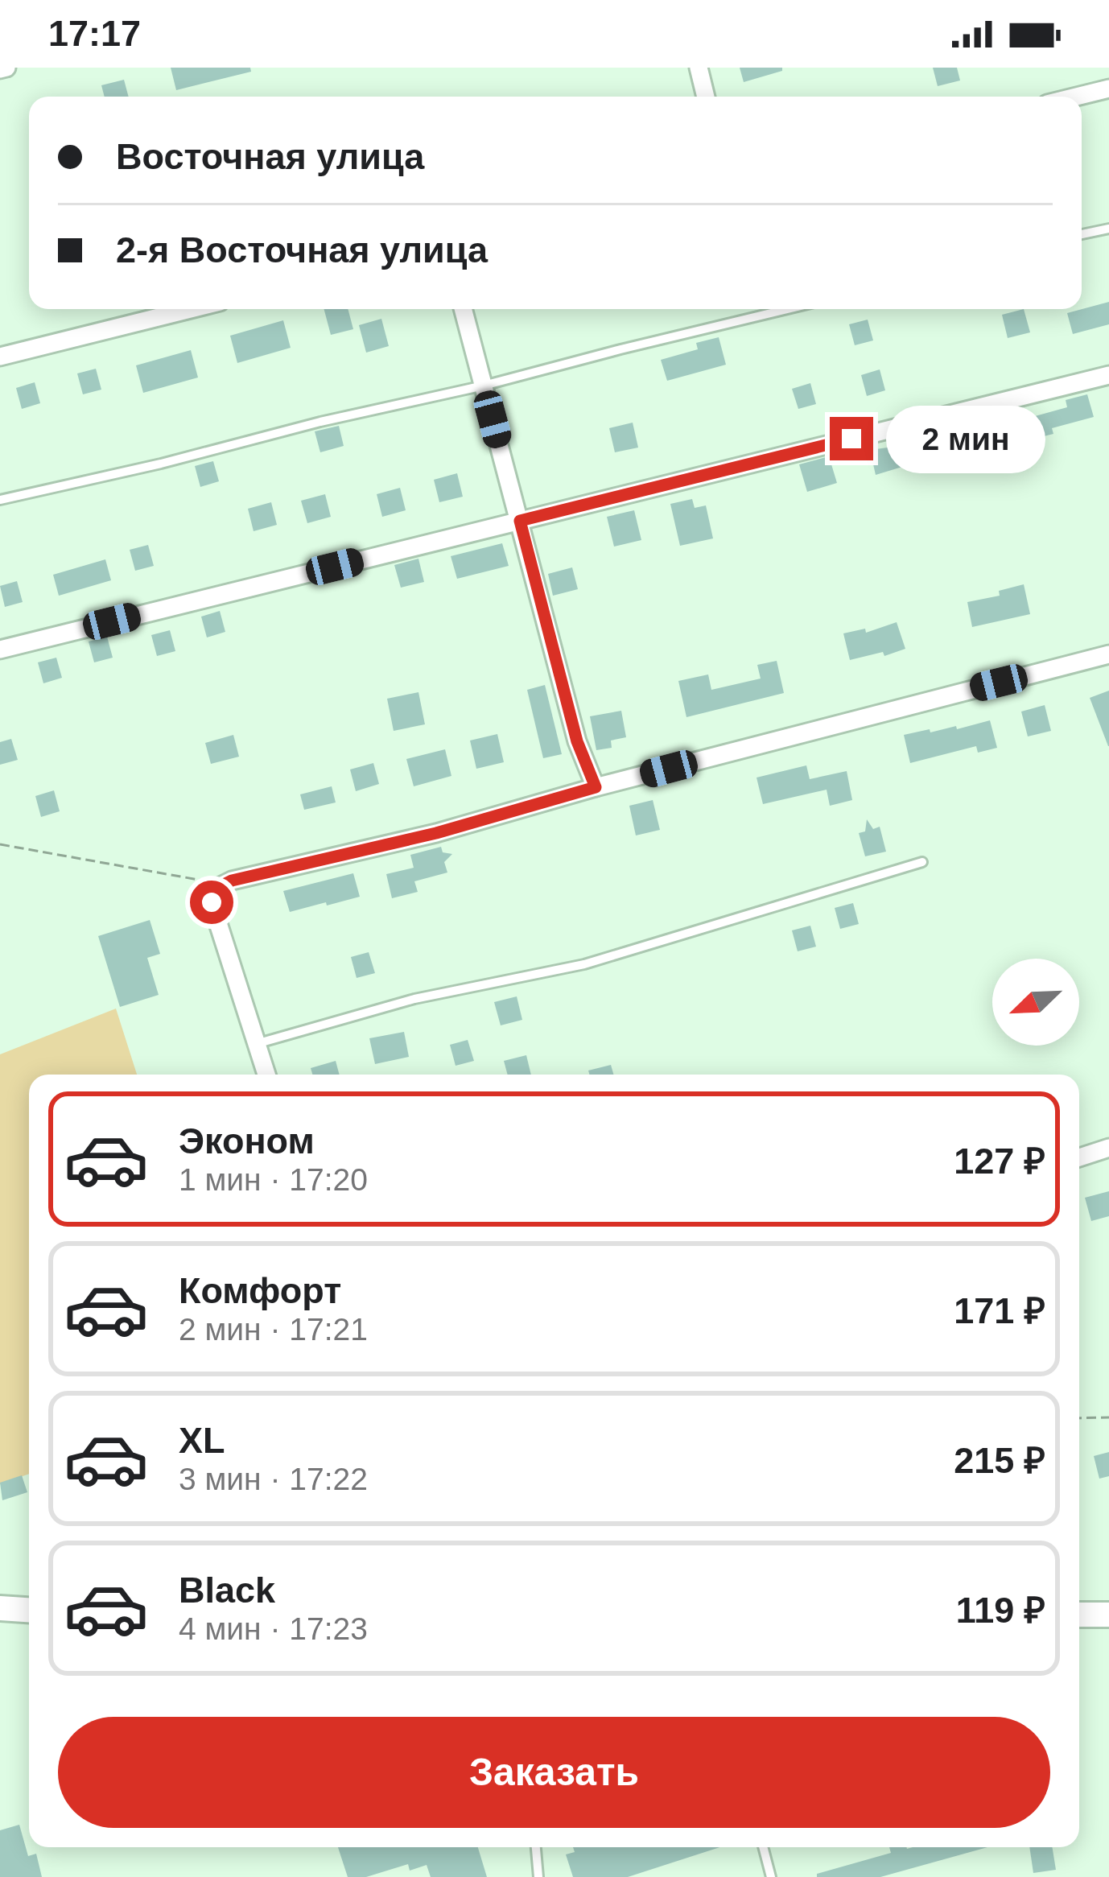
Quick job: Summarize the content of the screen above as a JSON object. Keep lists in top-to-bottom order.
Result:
{
  "north": "bottom left",
  "page": {
    "status": "17:17",
    "banner": ["Восточная улица", "2-я Восточная улица"],
    "bubble": "2 мин",
    "list": [
      {
        "name": "Эконом",
        "note": "1 мин · 17:20",
        "value": "127 ₽"
      },
      {
        "name": "Комфорт",
        "note": "2 мин · 17:21",
        "value": "171 ₽"
      },
      {
        "name": "XL",
        "note": "3 мин · 17:22",
        "value": "215 ₽"
      },
      {
        "name": "Black",
        "note": "4 мин · 17:23",
        "value": "119 ₽"
      }
    ],
    "buttons": "Заказать"
  }
}
